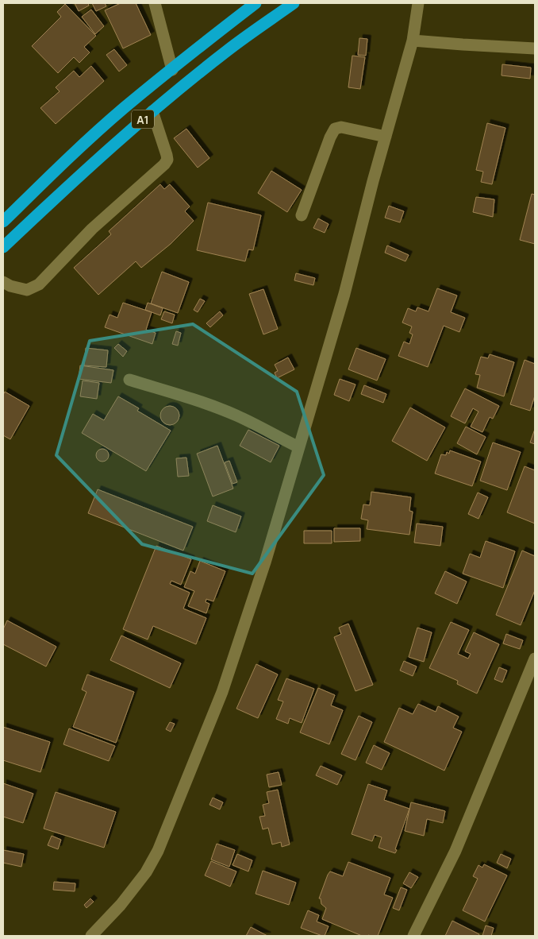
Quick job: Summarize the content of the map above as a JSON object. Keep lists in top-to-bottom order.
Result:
{
  "streets": {
    "highway": ["A1"]
  }
}
